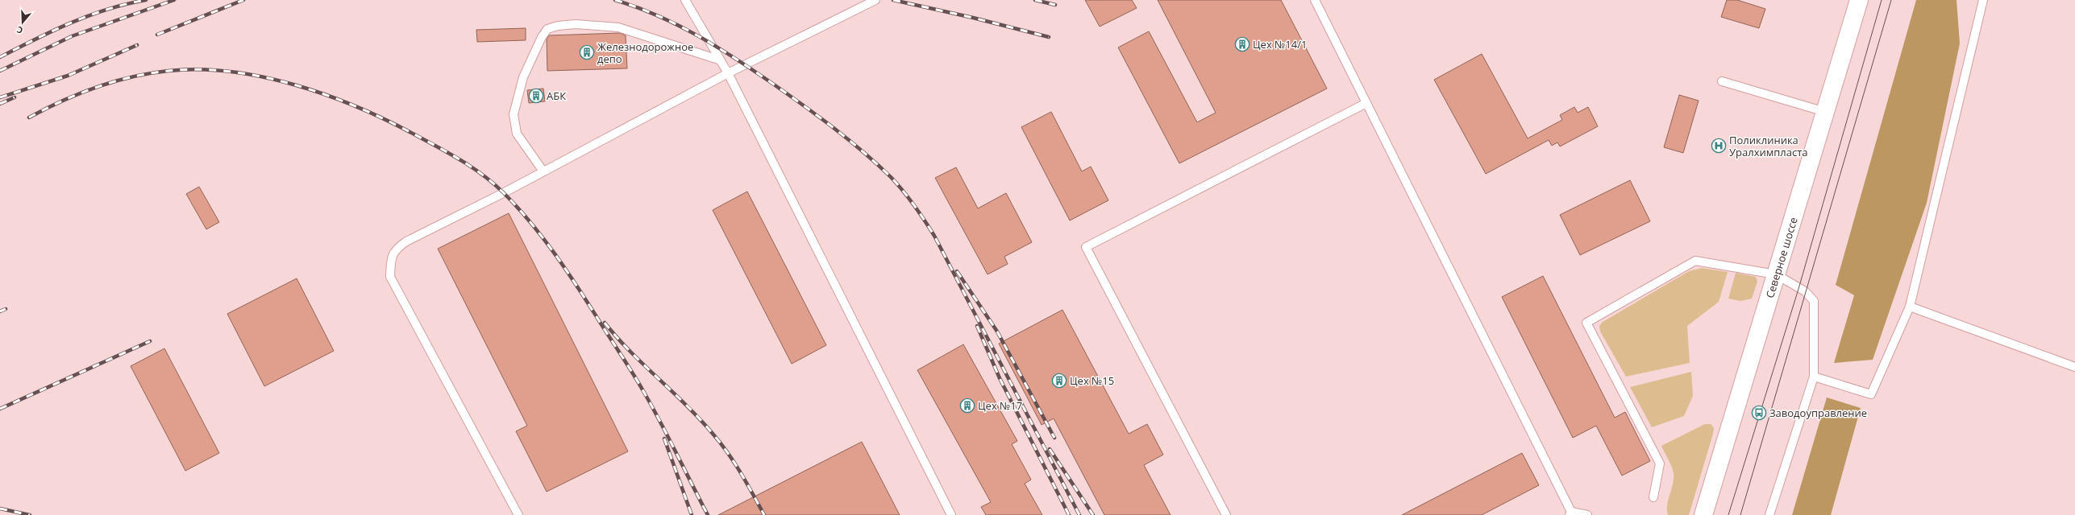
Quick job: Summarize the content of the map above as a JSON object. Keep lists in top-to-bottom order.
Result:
{
  "streets": {
    "main road": ["Северное шоссе"]
  },
  "places": {
    "building": [
      "Цех №14/1",
      "Железнодорожное депо",
      "АБК",
      "Цех №15",
      "Цех №17"
    ],
    "hospital": ["Поликлиника Уралхимпласта"],
    "bus stop": ["Заводоуправление"]
  },
  "north": "bottom"
}
